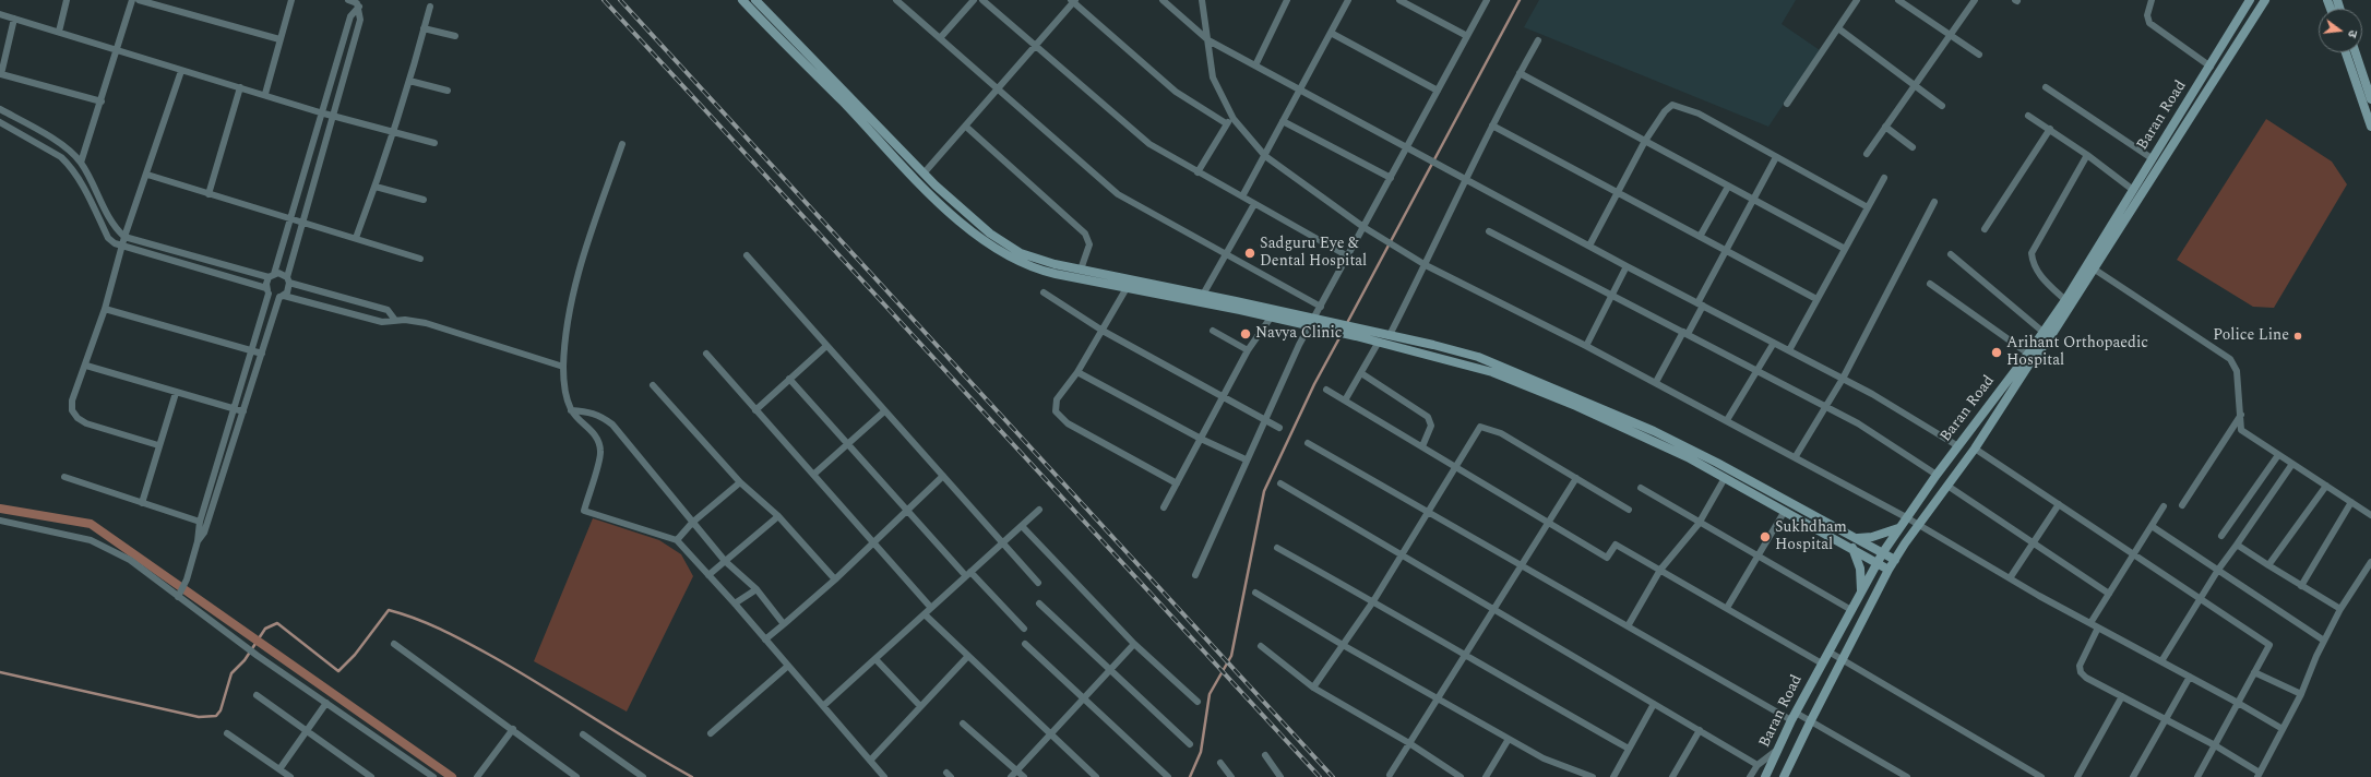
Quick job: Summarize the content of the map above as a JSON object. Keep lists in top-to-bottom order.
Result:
{
  "streets": {
    "street": ["Baran Road"]
  },
  "places": [
    "Sadguru Eye & Dental Hospital",
    "Navya Clinic",
    "Police Line",
    "Arihant Orthopaedic Hospital",
    "Sukhdham Hospital"
  ],
  "north": "right"
}
